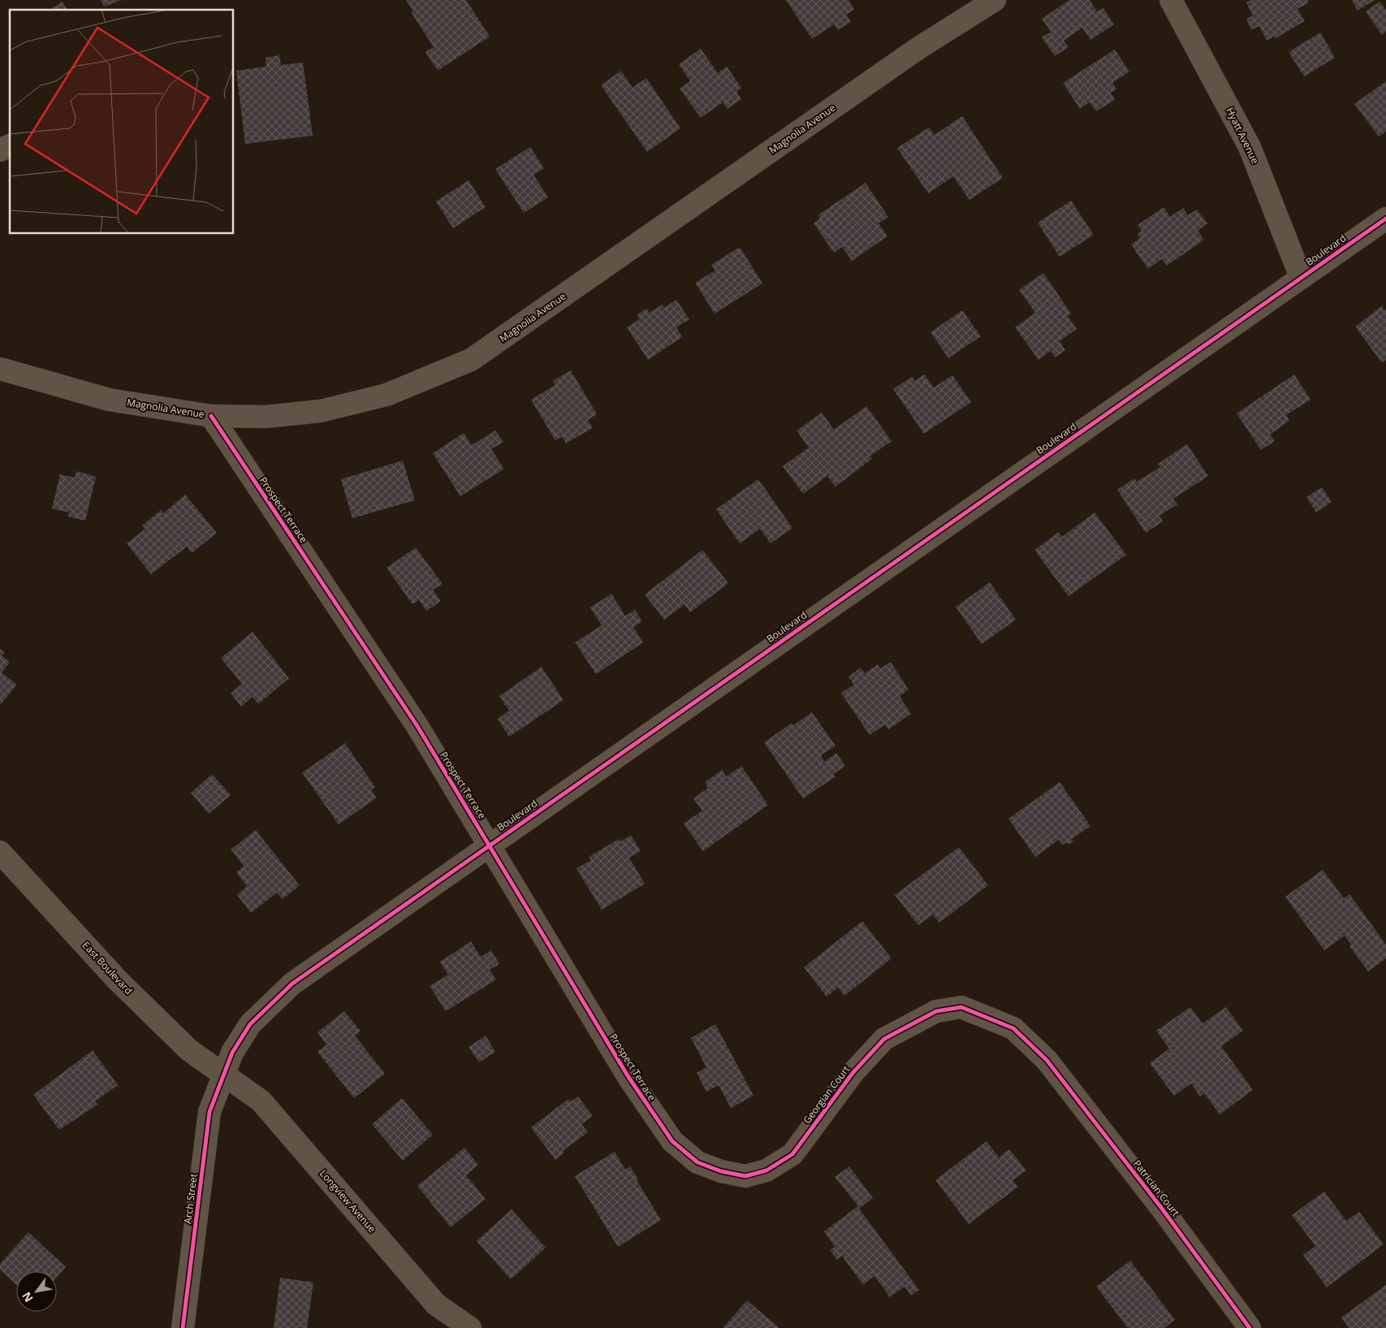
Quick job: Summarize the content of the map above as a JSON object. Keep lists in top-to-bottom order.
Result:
{
  "streets": {
    "street": [
      "Magnolia Avenue",
      "Hyatt Avenue",
      "Boulevard",
      "Prospect Terrace",
      "East Boulevard",
      "Georgian Court",
      "Patrician Court",
      "Arch Street",
      "Longview Avenue"
    ]
  },
  "crossings": [
    ["Magnolia Avenue", "Prospect Terrace"],
    ["Hyatt Avenue", "Boulevard"],
    ["Boulevard", "Prospect Terrace"],
    ["Boulevard", "East Boulevard"],
    ["Boulevard", "Arch Street"],
    ["Boulevard", "Longview Avenue"],
    ["Prospect Terrace", "Georgian Court"],
    ["East Boulevard", "Arch Street"],
    ["East Boulevard", "Longview Avenue"],
    ["Georgian Court", "Patrician Court"],
    ["Arch Street", "Longview Avenue"]
  ],
  "north": "bottom left"
}
